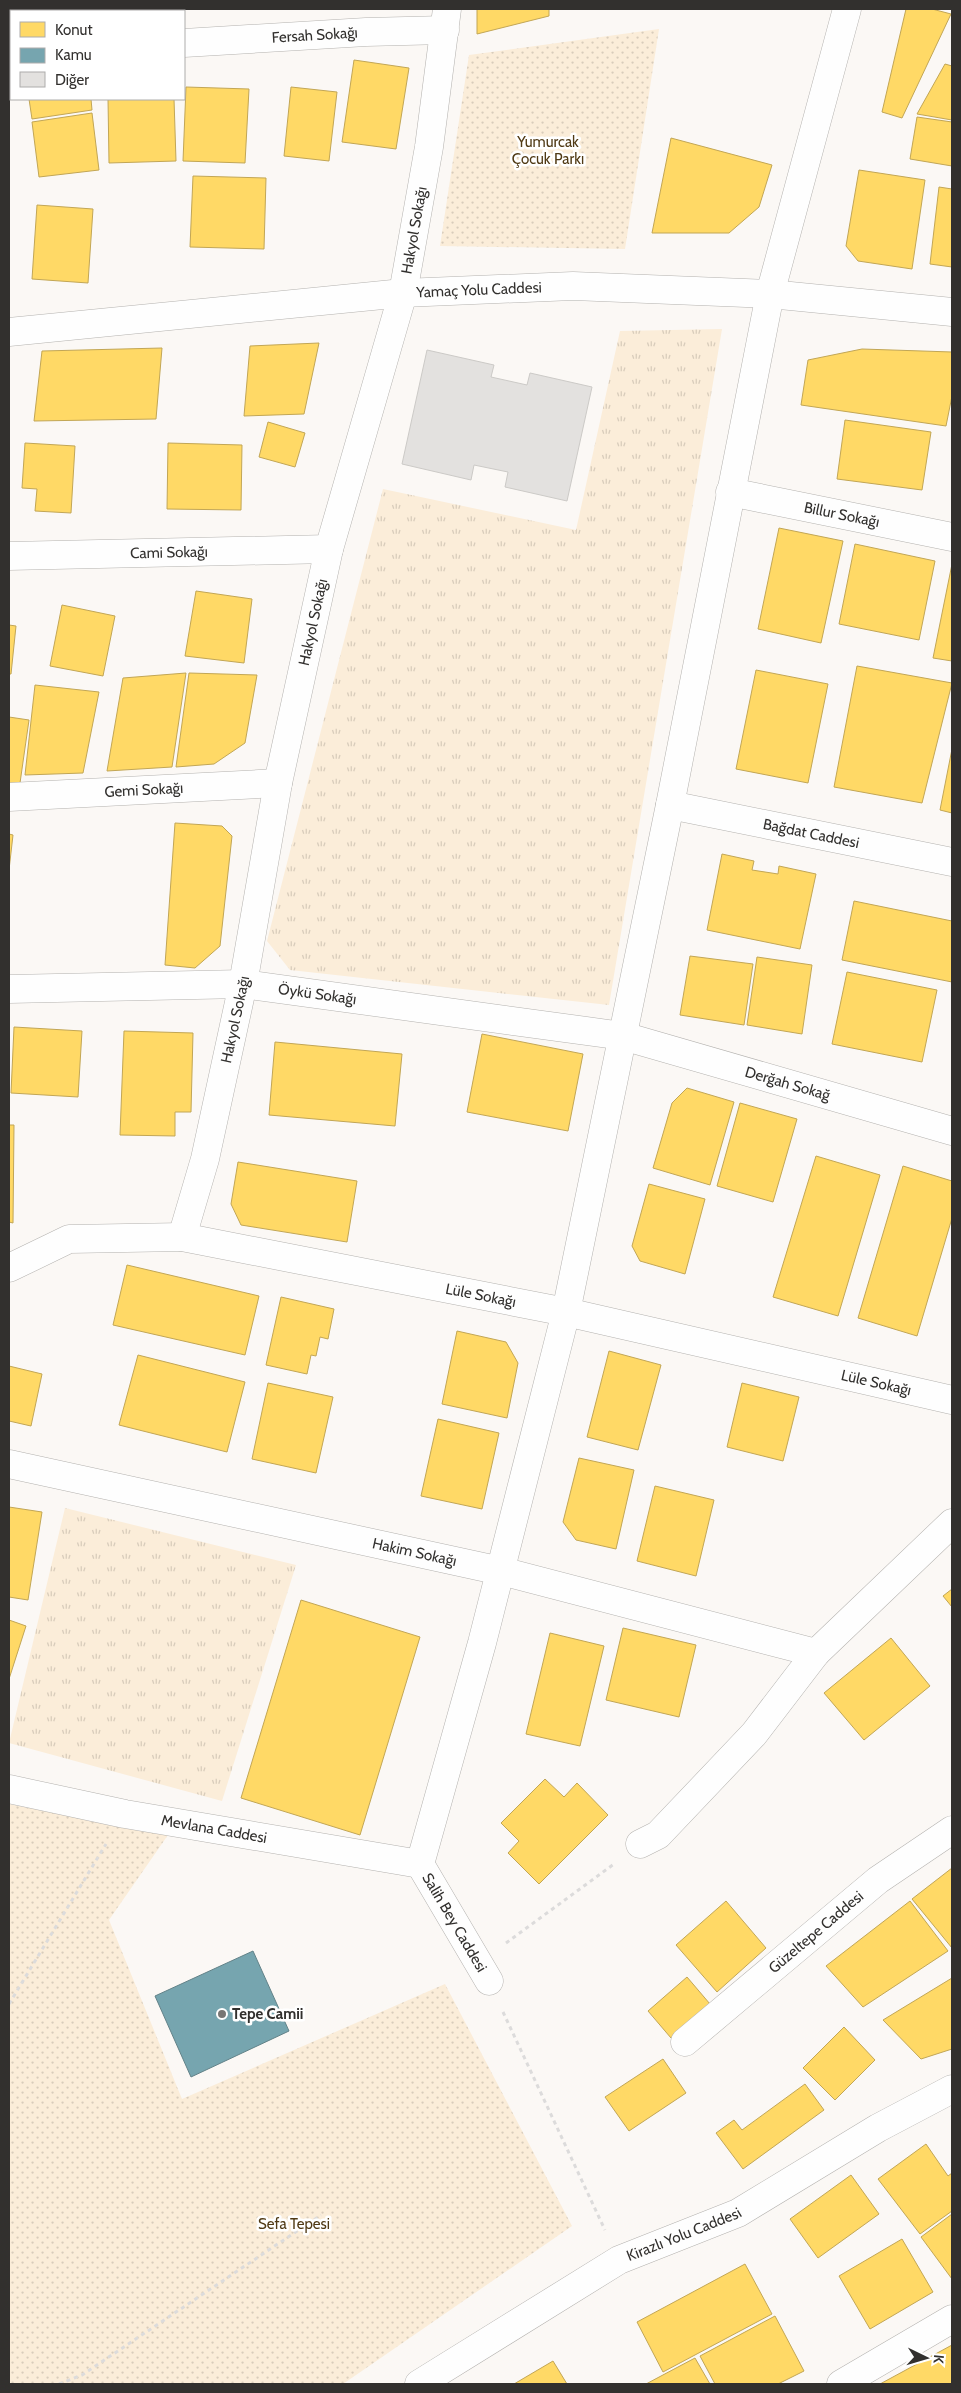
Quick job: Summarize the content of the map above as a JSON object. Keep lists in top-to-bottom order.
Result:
{
  "streets": {
    "street": [
      "Fersah Sokağı",
      "Hakyol Sokağı",
      "Yamaç Yolu Caddesi",
      "Billur Sokağı",
      "Cami Sokağı",
      "Gemi Sokağı",
      "Bağdat Caddesi",
      "Öykü Sokağı",
      "Derğah Sokağ",
      "Lüle Sokağı",
      "Hakim Sokağı",
      "Mevlana Caddesi",
      "Salih Bey Caddesi",
      "Güzeltepe Caddesi",
      "Kirazlı Yolu Caddesi"
    ]
  },
  "crossings": [
    ["Fersah Sokağı", "Hakyol Sokağı"],
    ["Hakyol Sokağı", "Yamaç Yolu Caddesi"],
    ["Hakyol Sokağı", "Cami Sokağı"],
    ["Hakyol Sokağı", "Gemi Sokağı"],
    ["Hakyol Sokağı", "Öykü Sokağı"],
    ["Hakyol Sokağı", "Lüle Sokağı"],
    ["Öykü Sokağı", "Derğah Sokağ"],
    ["Mevlana Caddesi", "Salih Bey Caddesi"]
  ],
  "parks": ["Yumurcak Çocuk Parkı", "Sefa Tepesi"],
  "places": ["Tepe Camii"],
  "legend": ["Konut", "Kamu", "Diğer"],
  "north": "right"
}
